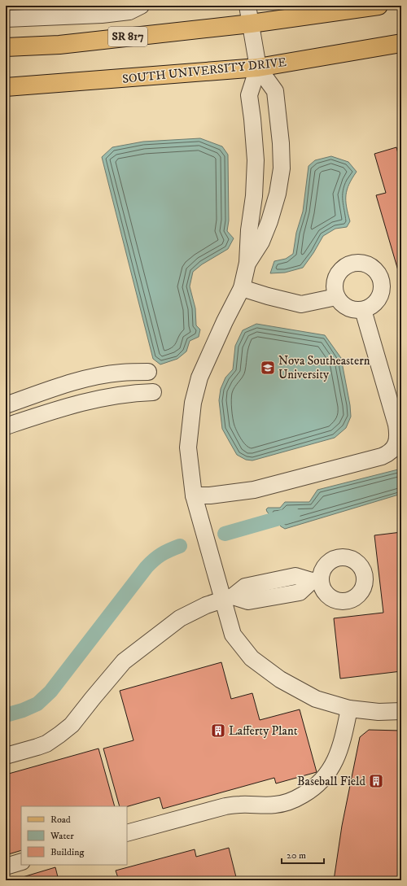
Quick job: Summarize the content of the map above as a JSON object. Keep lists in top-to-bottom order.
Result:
{
  "streets": {
    "main road": ["SR 817", "SOUTH UNIVERSITY DRIVE"]
  },
  "places": {
    "school or university": ["Nova Southeastern University"],
    "building": ["Lafferty Plant", "Baseball Field"]
  },
  "legend": ["Road", "Water", "Building"],
  "scale_bar": "20 m"
}
